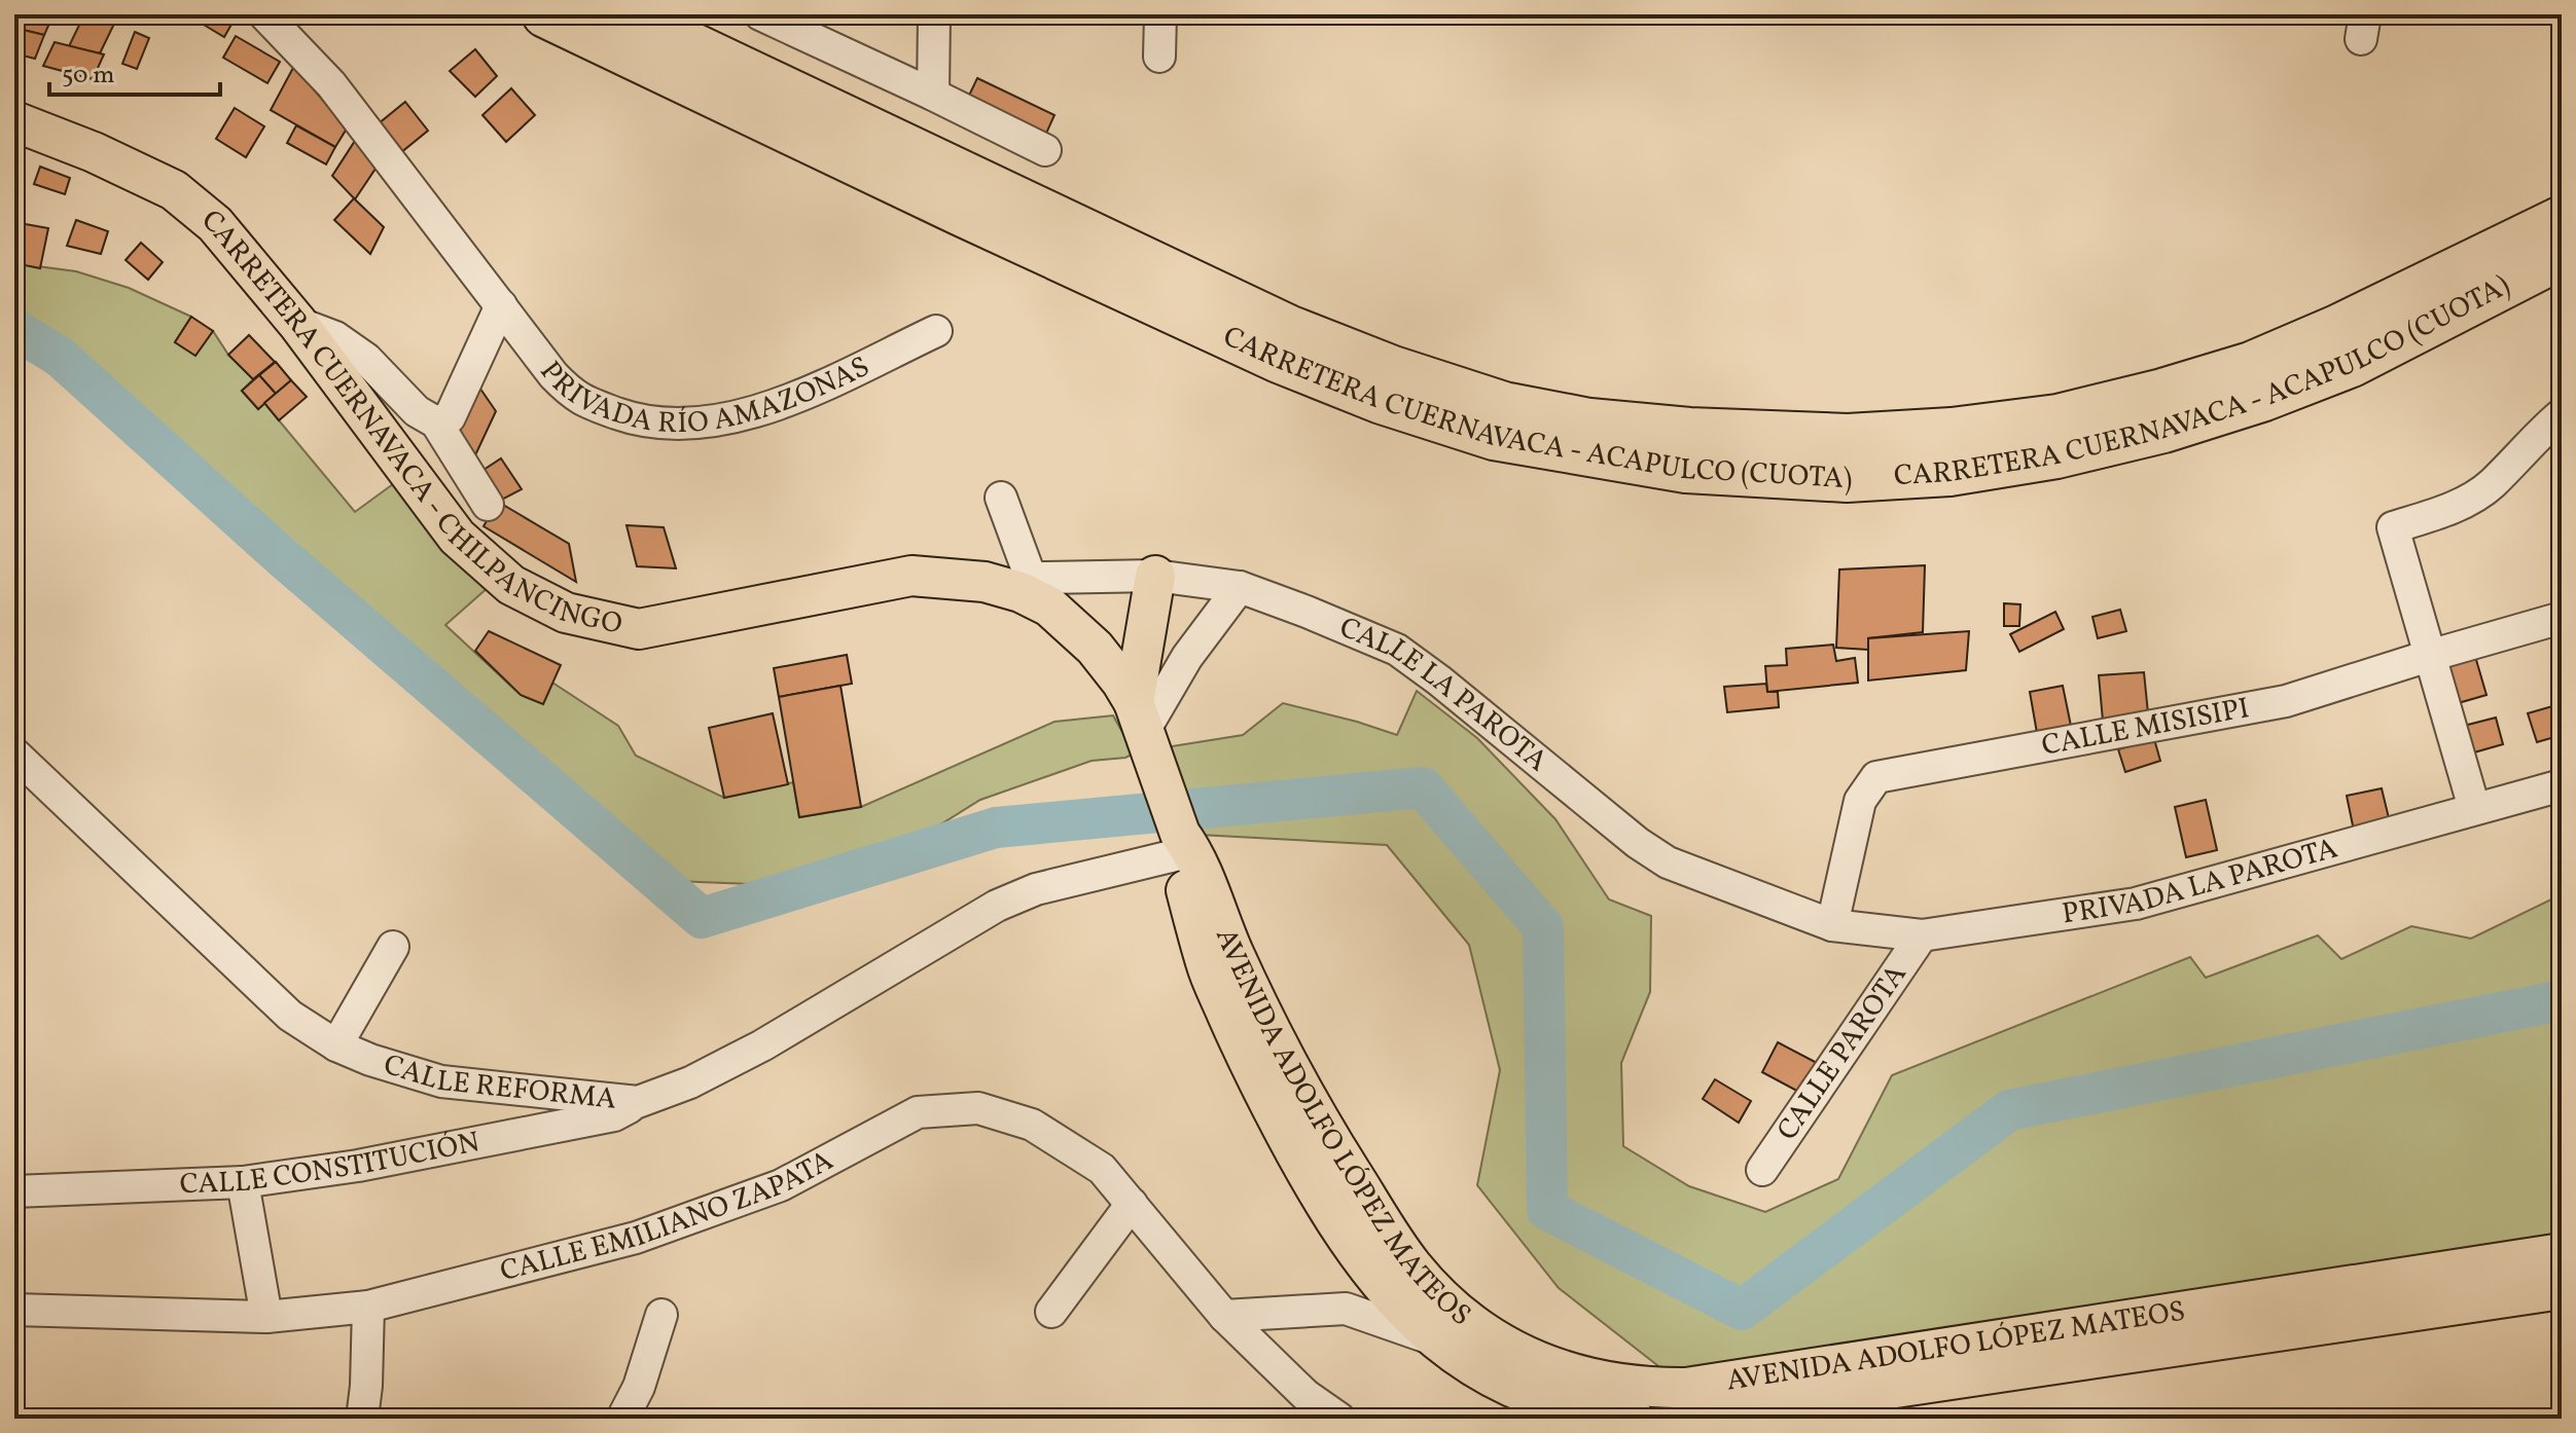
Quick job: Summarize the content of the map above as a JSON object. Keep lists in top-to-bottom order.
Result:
{
  "streets": {
    "highway": ["CARRETERA CUERNAVACA - ACAPULCO (CUOTA)"],
    "main road": ["CARRETERA CUERNAVACA - CHILPANCINGO", "AVENIDA ADOLFO LÓPEZ MATEOS"],
    "street": [
      "PRIVADA RÍO AMAZONAS",
      "CALLE LA PAROTA",
      "CALLE MISISIPI",
      "PRIVADA LA PAROTA",
      "CALLE PAROTA",
      "CALLE REFORMA",
      "CALLE CONSTITUCIÓN",
      "CALLE EMILIANO ZAPATA"
    ]
  },
  "crossings": [
    ["CARRETERA CUERNAVACA - CHILPANCINGO", "CALLE LA PAROTA"],
    ["CARRETERA CUERNAVACA - CHILPANCINGO", "CALLE REFORMA"],
    ["CARRETERA CUERNAVACA - CHILPANCINGO", "AVENIDA ADOLFO LÓPEZ MATEOS"],
    ["CALLE LA PAROTA", "CALLE MISISIPI"],
    ["CALLE LA PAROTA", "PRIVADA LA PAROTA"],
    ["CALLE MISISIPI", "PRIVADA LA PAROTA"],
    ["PRIVADA LA PAROTA", "CALLE PAROTA"],
    ["CALLE REFORMA", "AVENIDA ADOLFO LÓPEZ MATEOS"],
    ["CALLE REFORMA", "CALLE CONSTITUCIÓN"]
  ],
  "scale_bar": "50 m"
}
